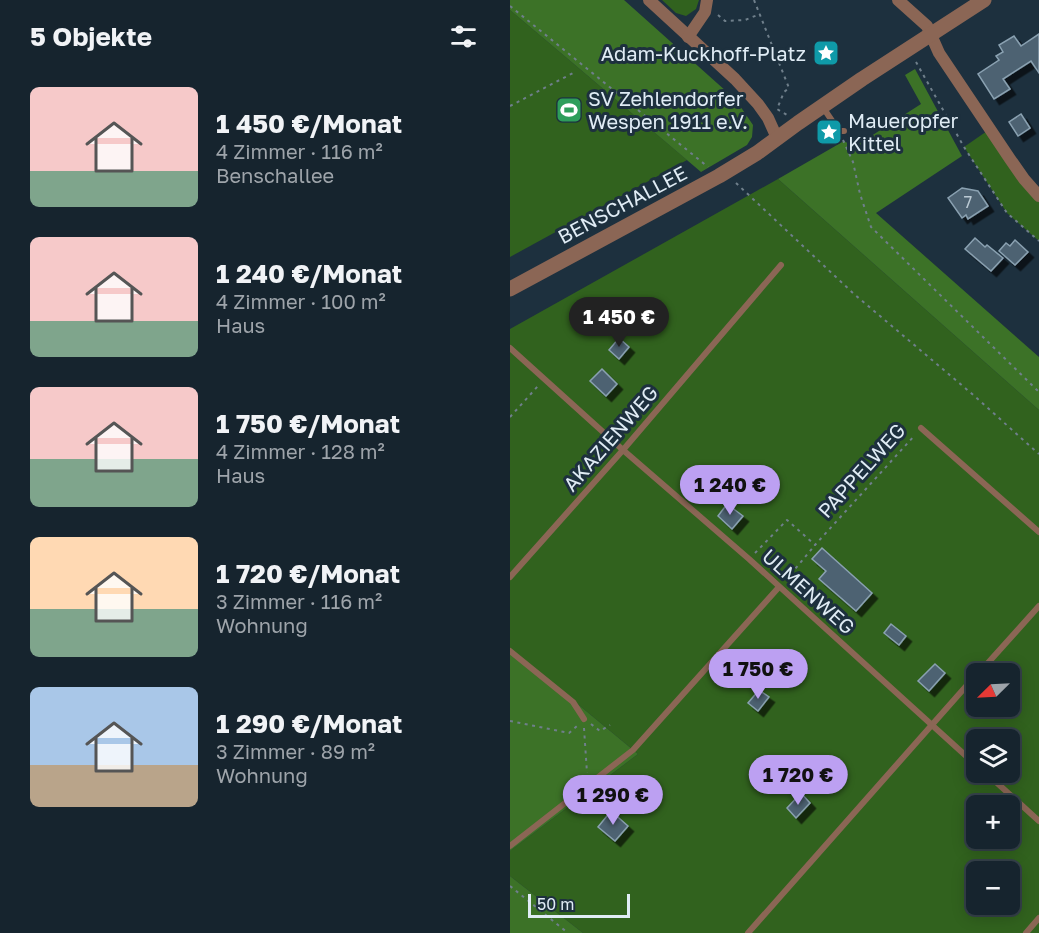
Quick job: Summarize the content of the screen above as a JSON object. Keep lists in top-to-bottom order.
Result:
{
  "streets": {
    "street": ["BENSCHALLEE"],
    "lane": ["AKAZIENWEG", "ULMENWEG"],
    "path": ["PAPPELWEG"]
  },
  "crossings": [
    ["AKAZIENWEG", "ULMENWEG"],
    ["PAPPELWEG", "ULMENWEG"]
  ],
  "places": {
    "place": ["Adam-Kuckhoff-Platz", "Maueropfer Kittel"],
    "sports": ["SV Zehlendorfer Wespen 1911 e.V."]
  },
  "house_numbers": ["7"],
  "scale_bar": "50 m",
  "north": "bottom left",
  "page": {
    "heading": "5 Objekte",
    "list": [
      {
        "name": "1 450 €/Monat",
        "note": "4 Zimmer · 116 m² · Benschallee"
      },
      {
        "name": "1 240 €/Monat",
        "note": "4 Zimmer · 100 m² · Haus"
      },
      {
        "name": "1 750 €/Monat",
        "note": "4 Zimmer · 128 m² · Haus"
      },
      {
        "name": "1 720 €/Monat",
        "note": "3 Zimmer · 116 m² · Wohnung"
      },
      {
        "name": "1 290 €/Monat",
        "note": "3 Zimmer · 89 m² · Wohnung"
      }
    ],
    "price": [
      "1 450 €",
      "1 240 €",
      "1 750 €",
      "1 720 €",
      "1 290 €"
    ],
    "map_buttons": ["+", "−"],
    "scale": "50 m"
  }
}
